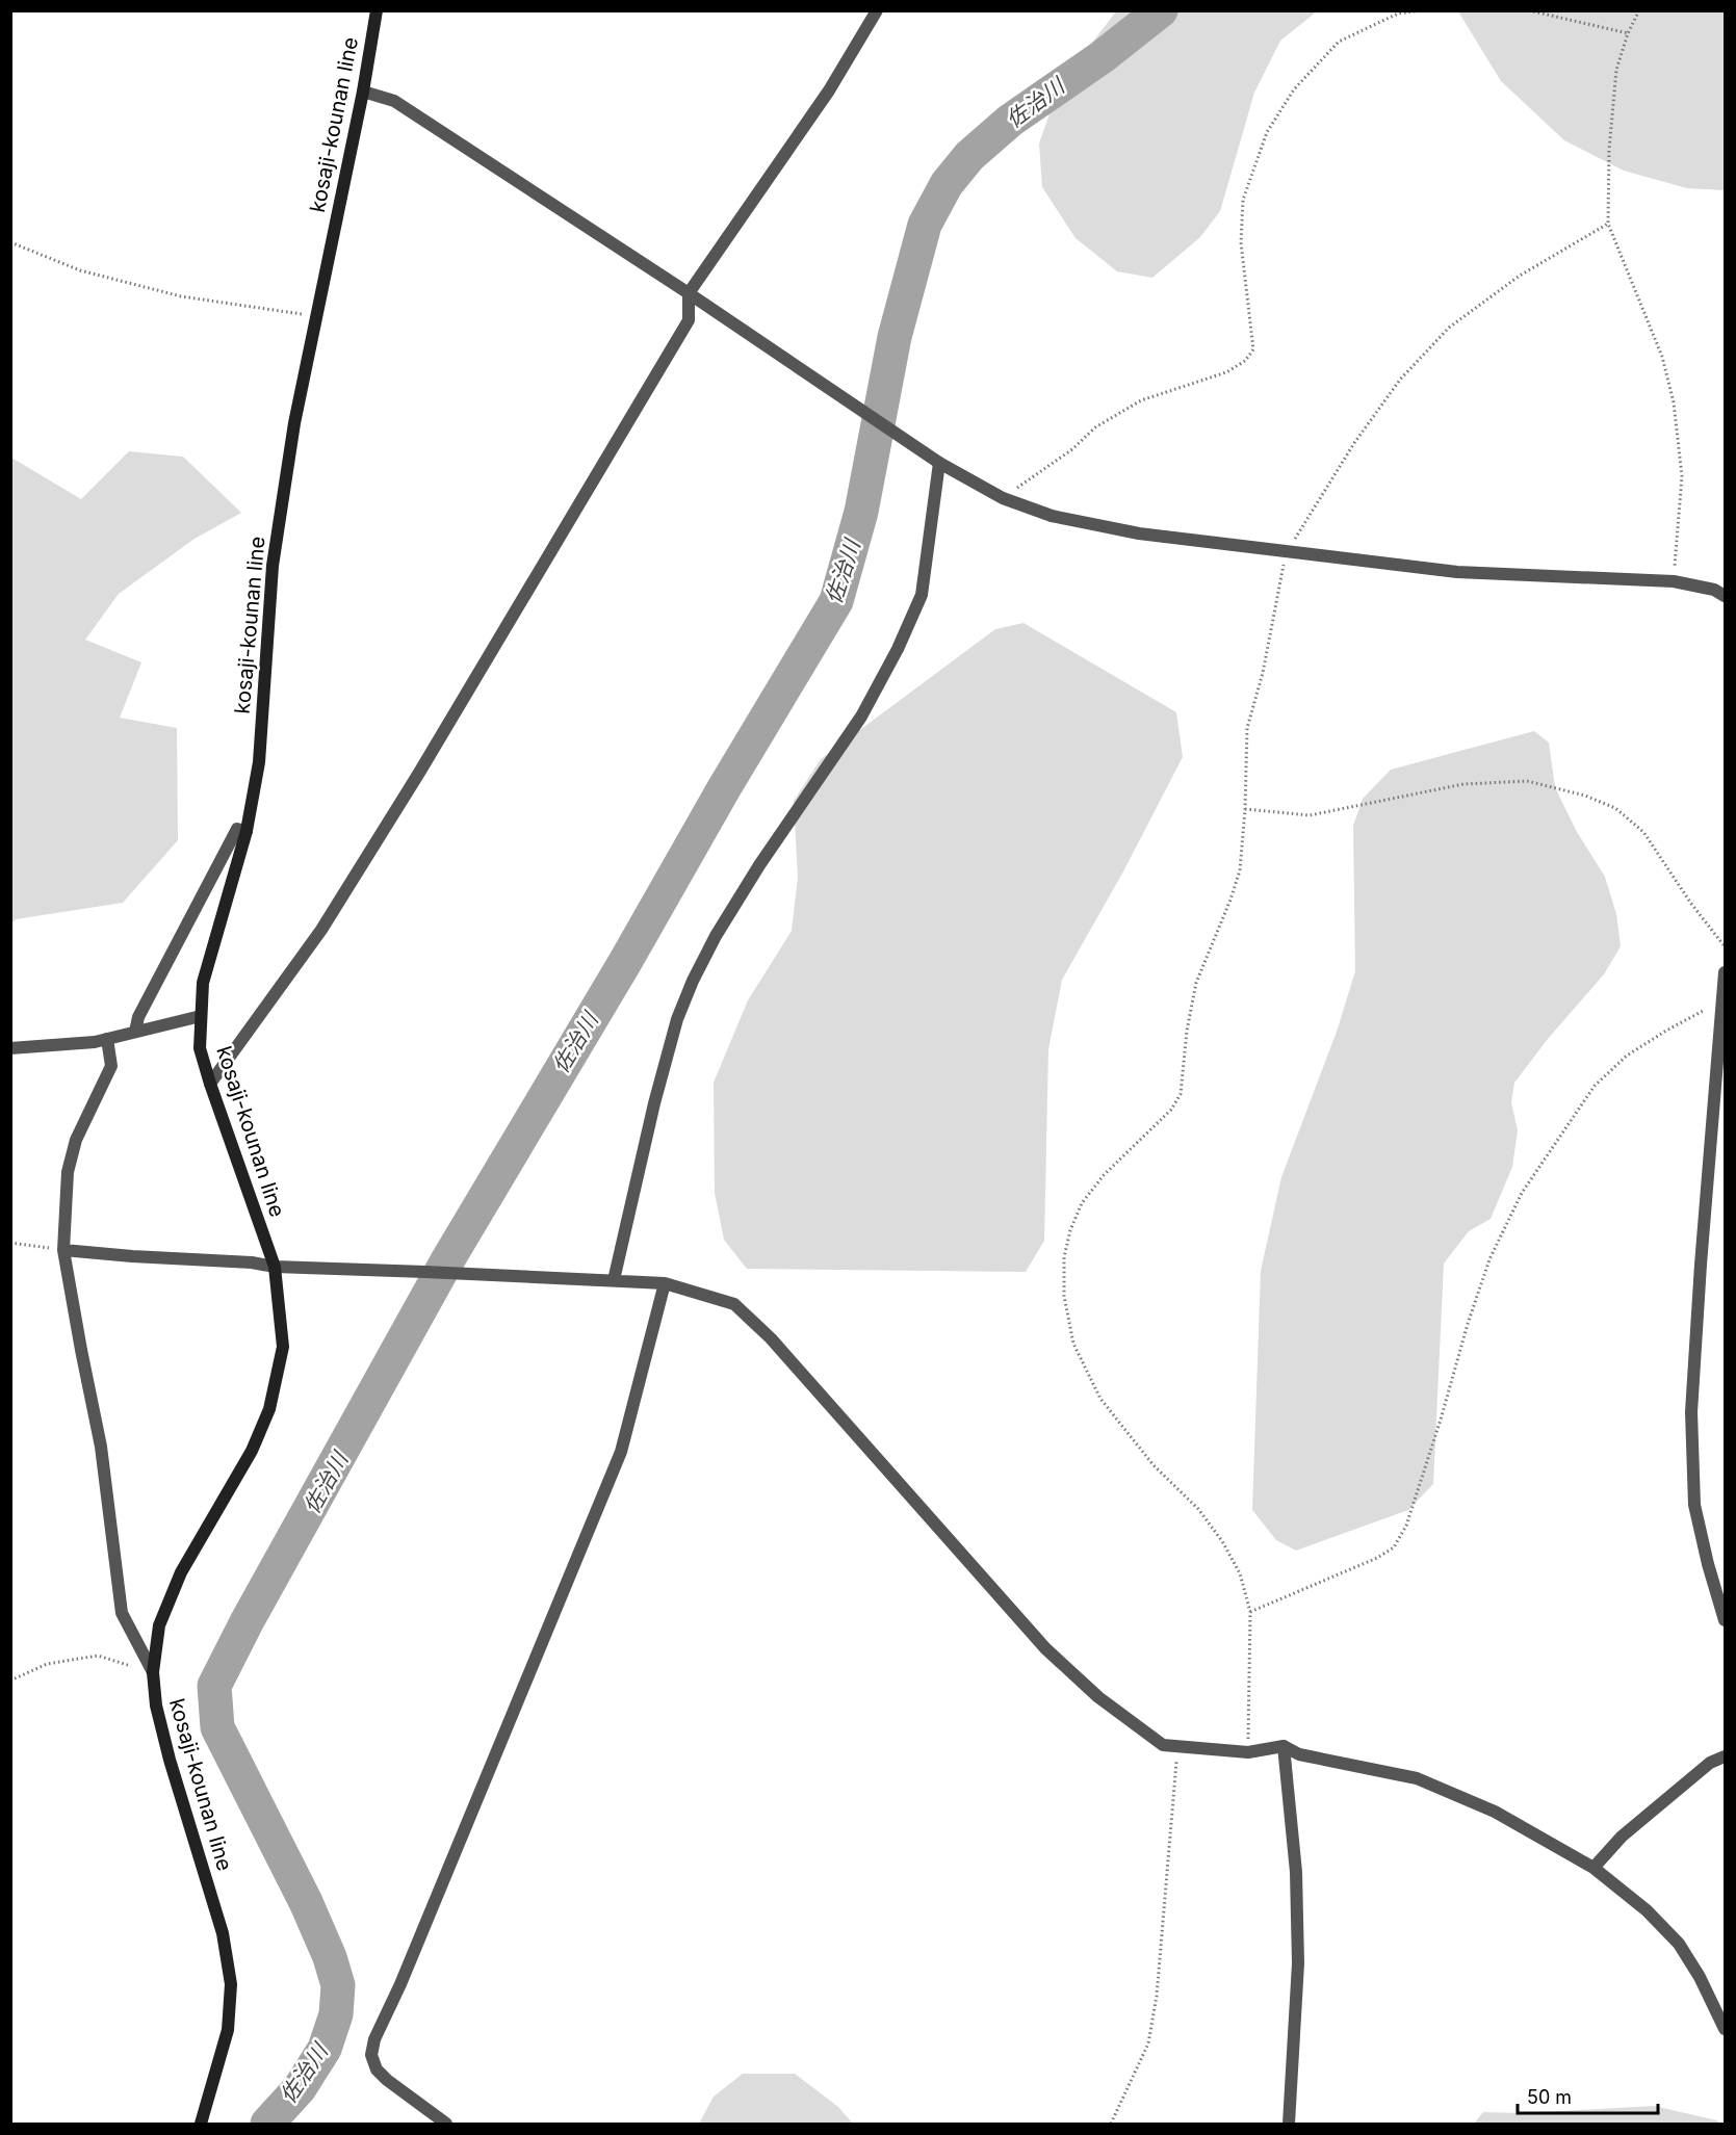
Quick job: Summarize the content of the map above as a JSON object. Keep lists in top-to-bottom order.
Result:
{
  "streets": {
    "main road": ["kosaji-kounan line"]
  },
  "water": ["佐治川"],
  "scale_bar": "50 m"
}
